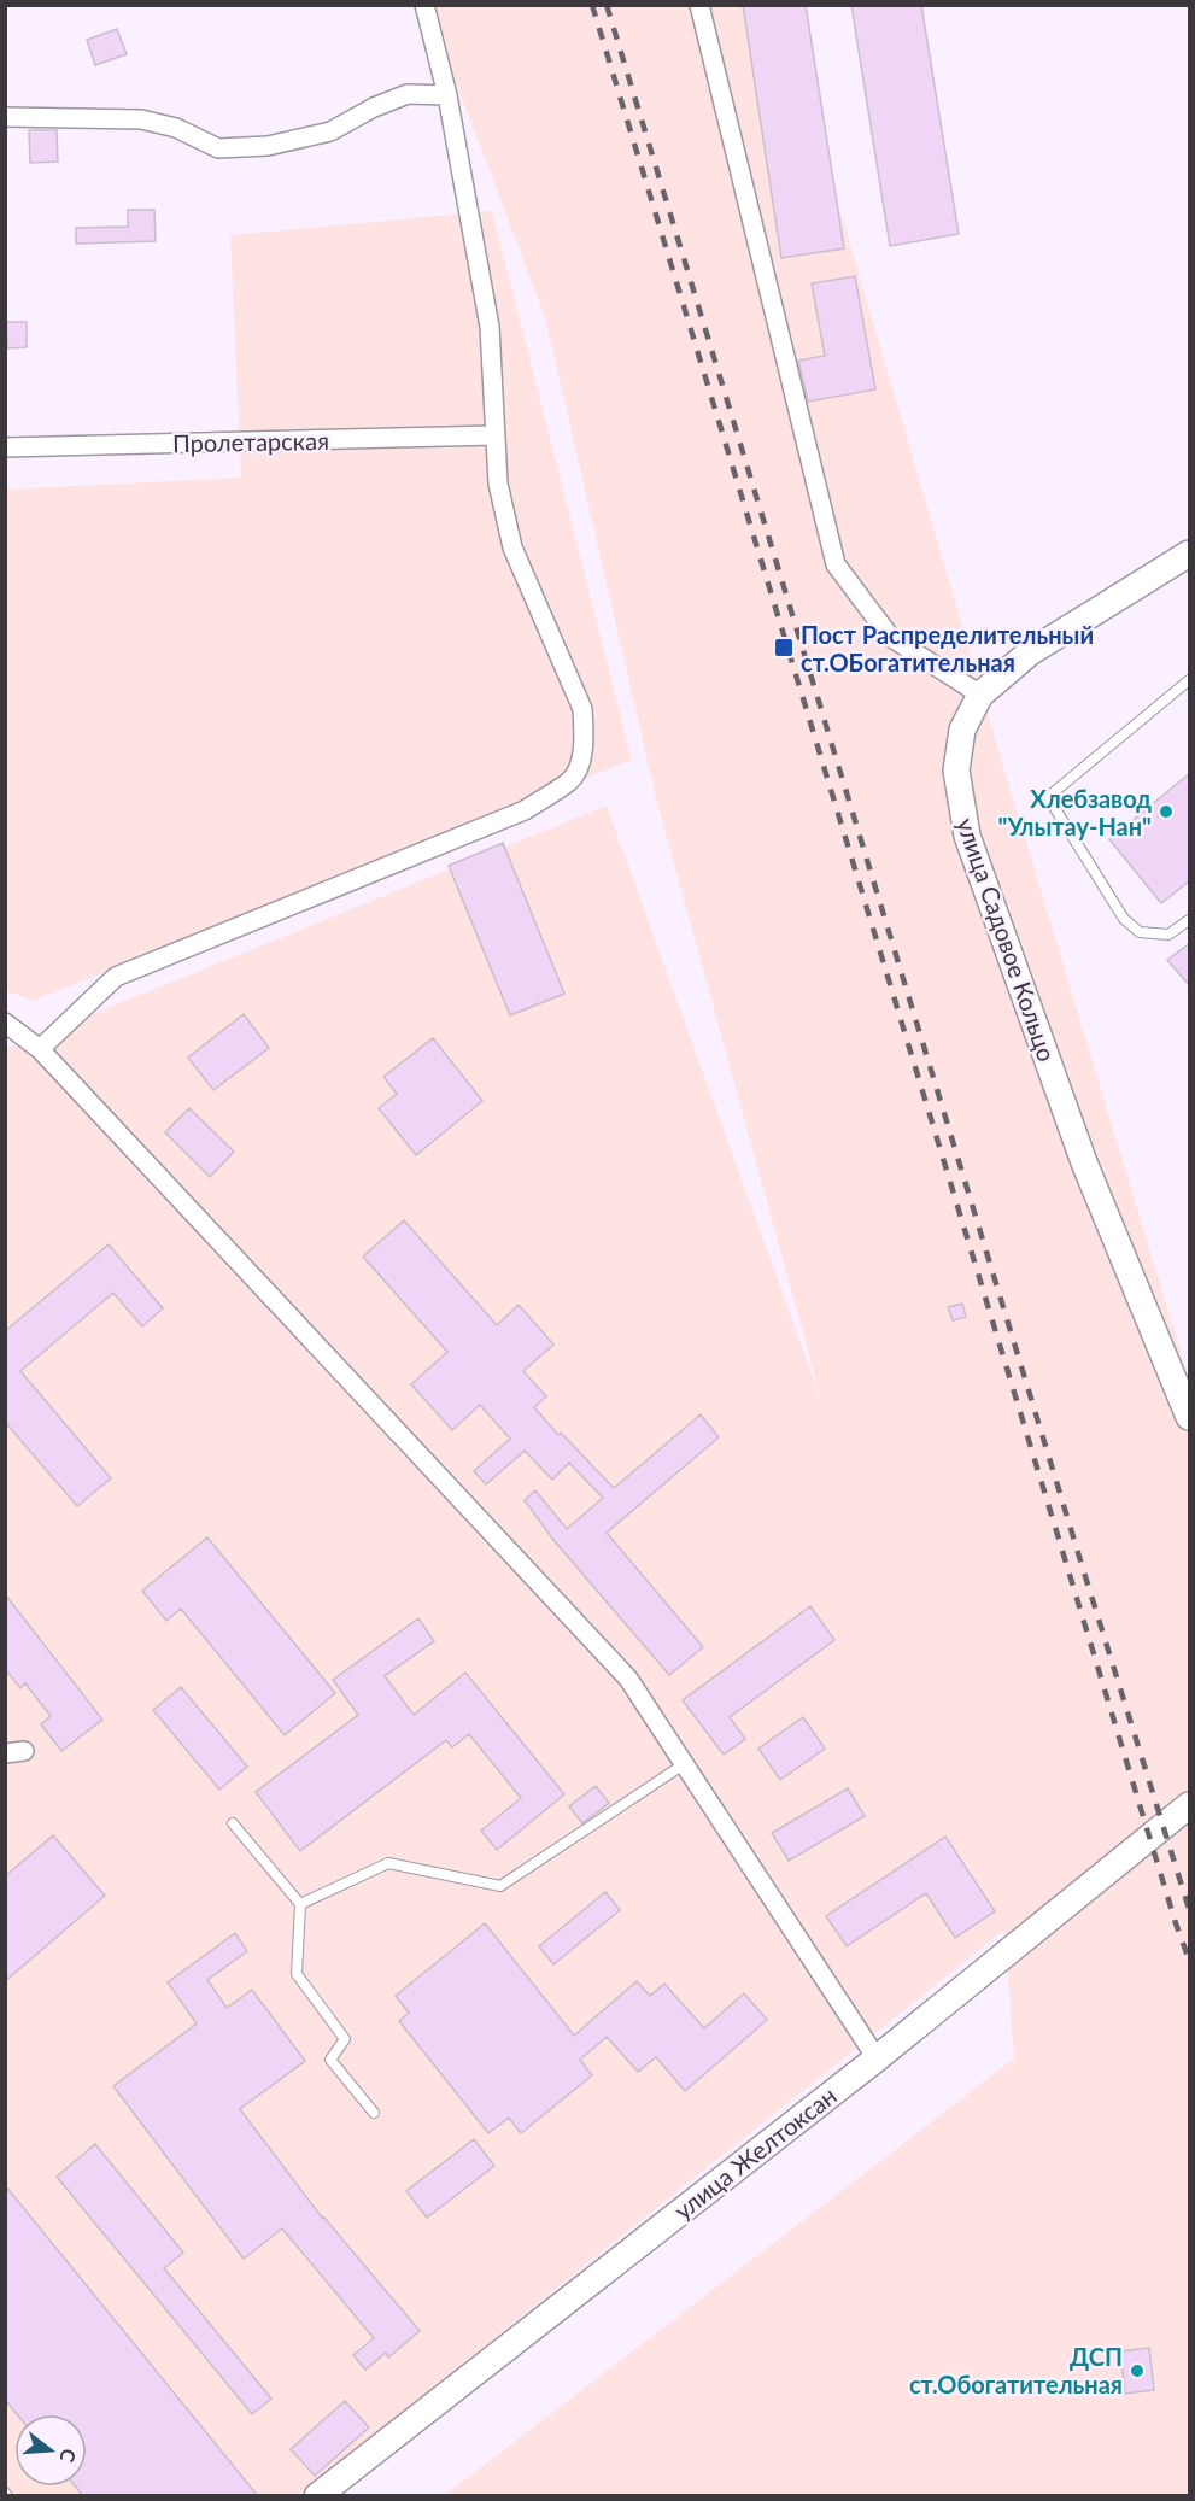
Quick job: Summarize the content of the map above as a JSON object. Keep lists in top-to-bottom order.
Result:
{
  "streets": {
    "main road": ["улица Садовое Кольцо", "улица Желтоксан"],
    "street": ["Пролетарская"]
  },
  "places": {
    "transit": ["Пост Распределительный ст.ОБогатительная"],
    "other": ["Хлебзавод \"Улытау-Нан\"", "ДСП ст.Обогатительная"]
  },
  "north": "right"
}
